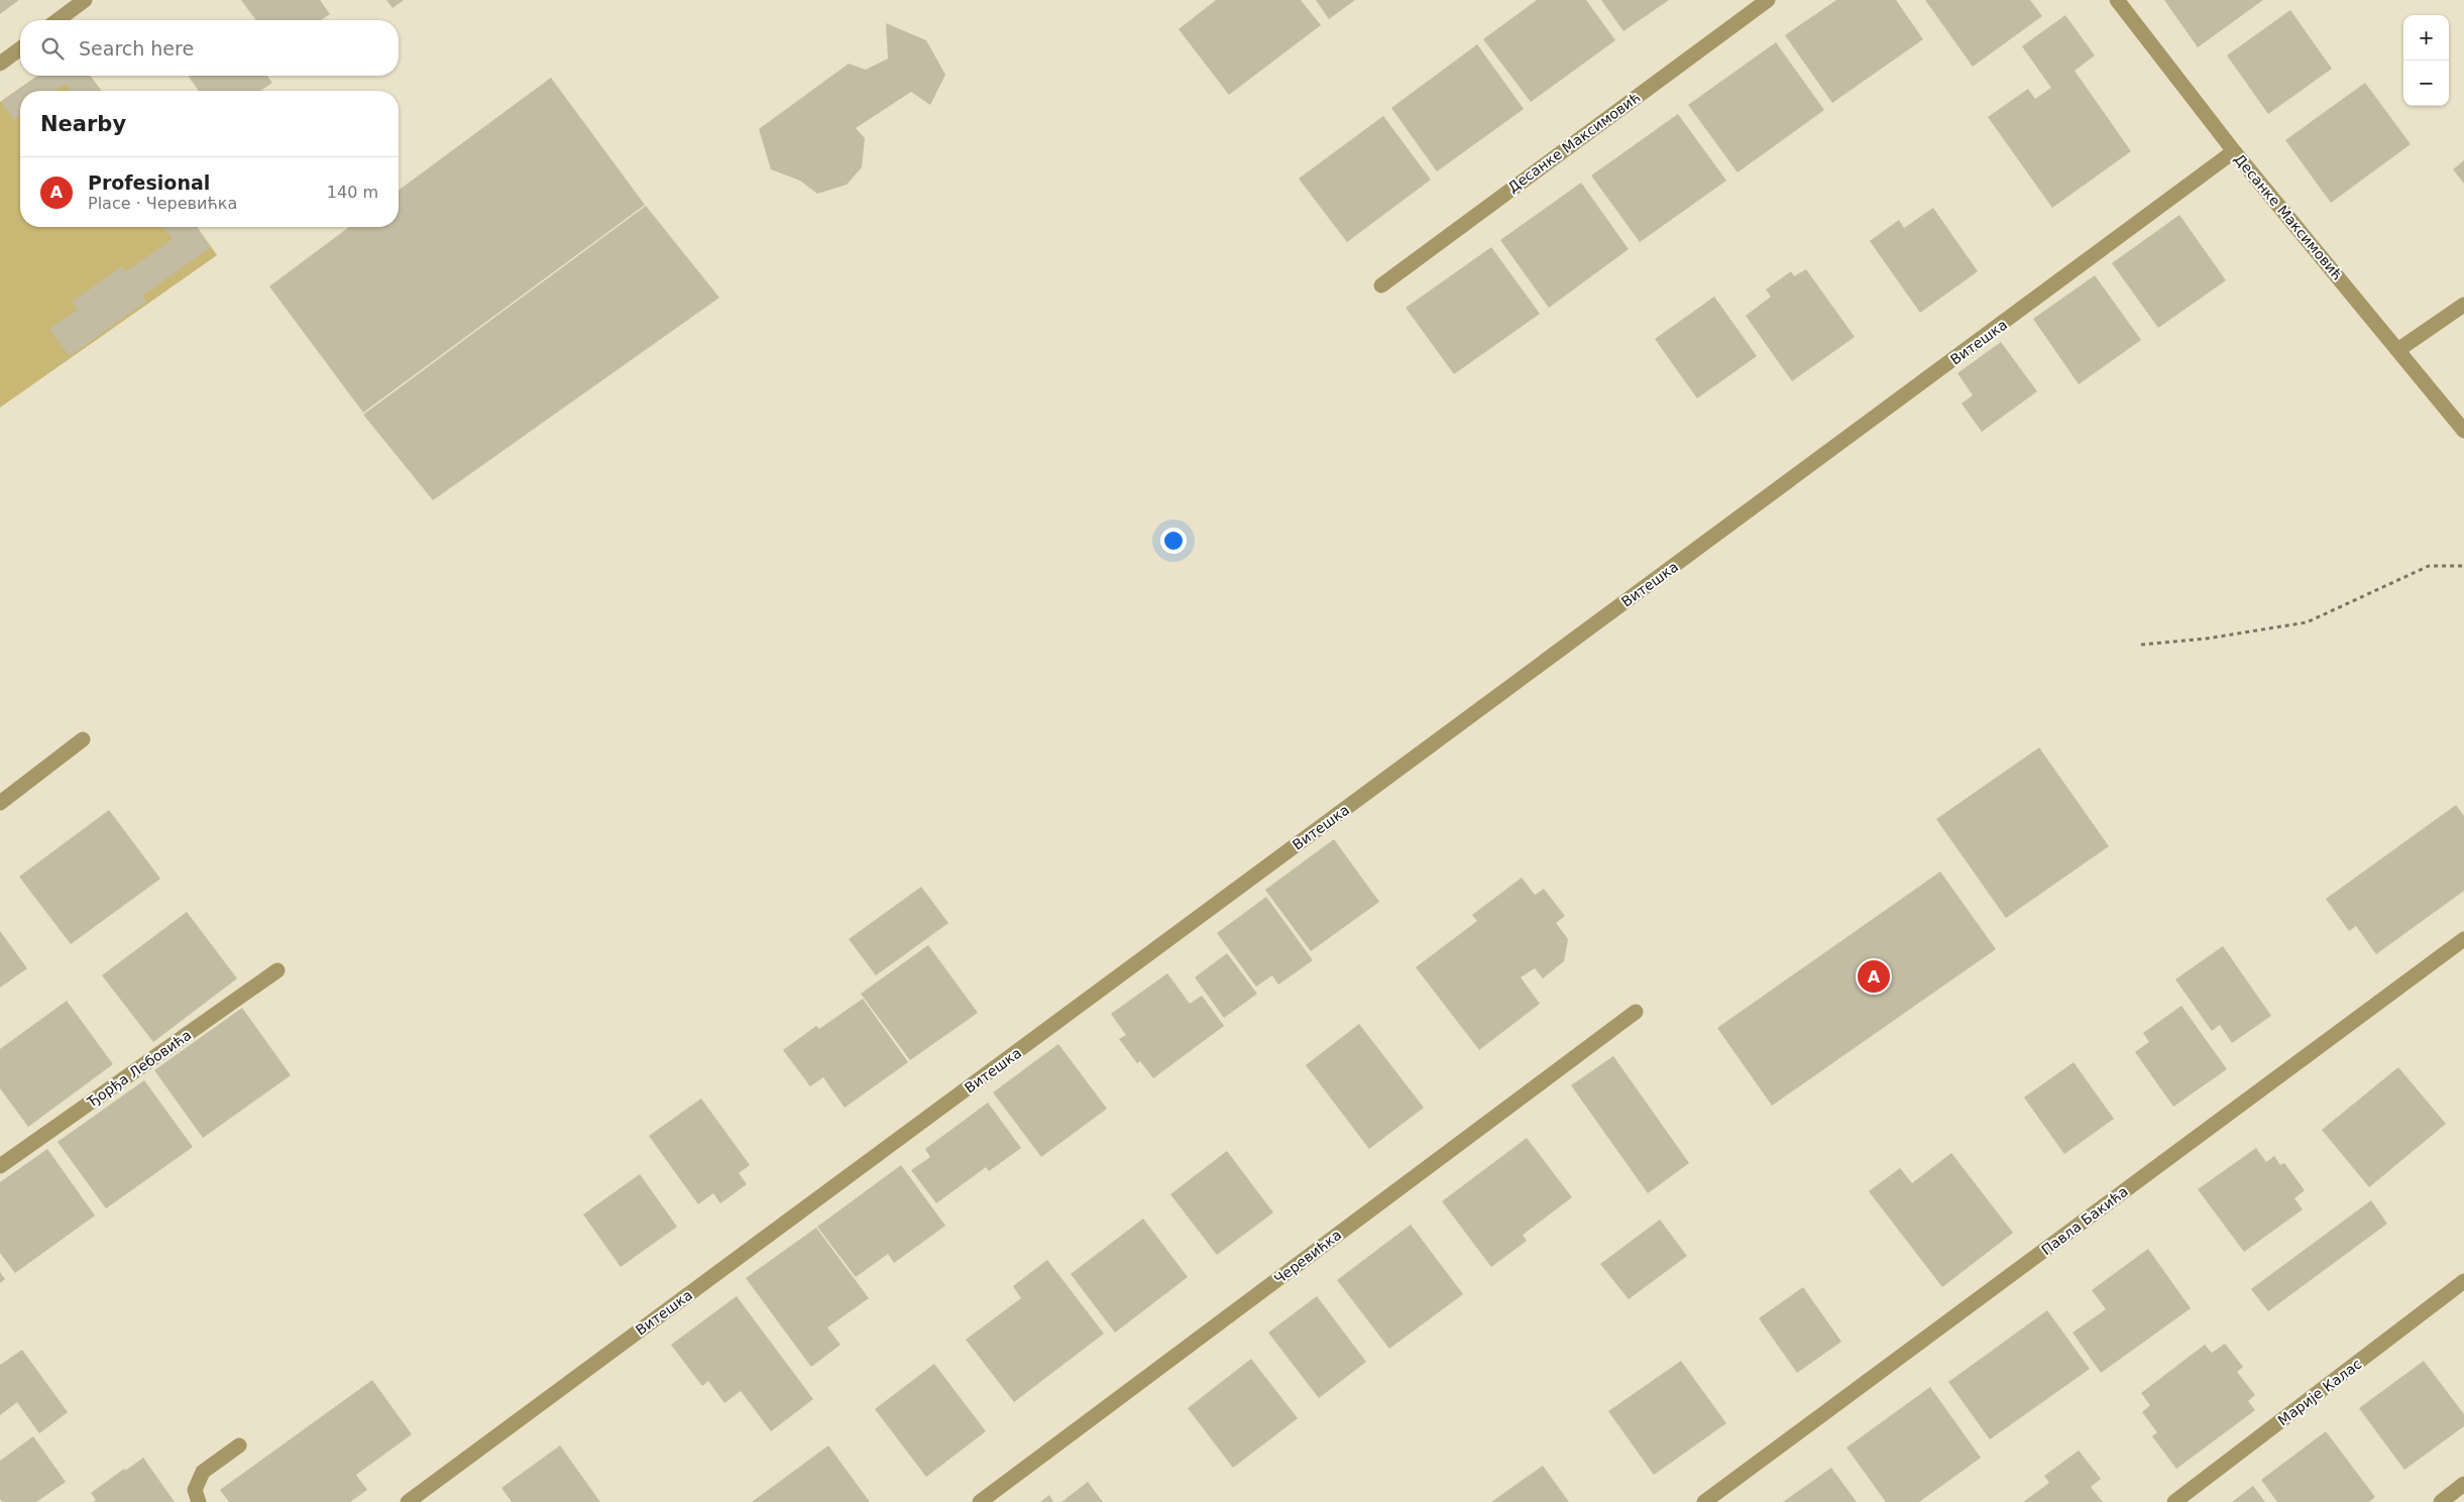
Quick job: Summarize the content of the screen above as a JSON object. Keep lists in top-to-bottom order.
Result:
{
  "streets": {
    "street": [
      "Десанке Максимовић",
      "Витешка",
      "Ђорђа Лебовића",
      "Павла Бакића",
      "Черевићка",
      "Марије Калас"
    ]
  },
  "crossings": [
    ["Десанке Максимовић", "Витешка"]
  ],
  "page": {
    "map_buttons": ["+", "−"],
    "search": "Search here",
    "heading": "Nearby",
    "list": [
      {
        "mark": "A",
        "name": "Profesional",
        "note": "Place · Черевићка",
        "value": "140 m"
      }
    ],
    "pins": "A"
  }
}
